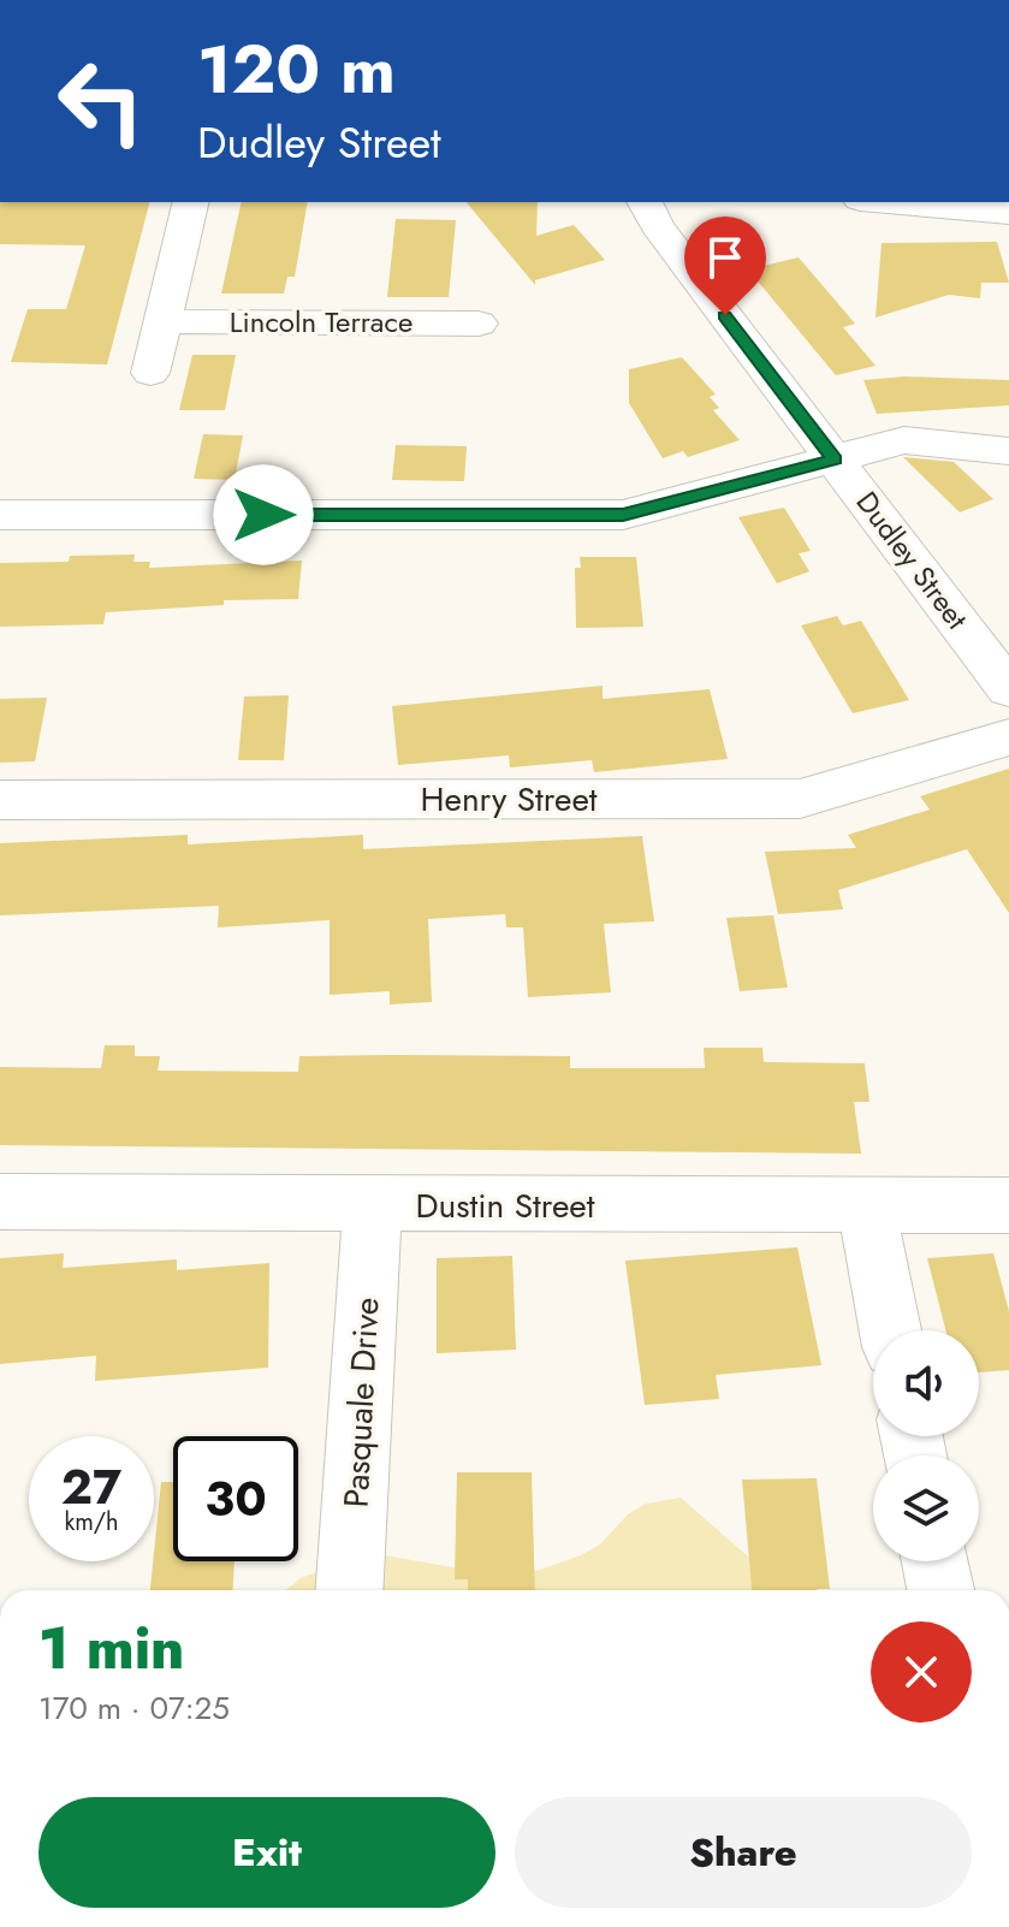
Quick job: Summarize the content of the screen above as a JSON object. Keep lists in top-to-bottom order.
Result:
{
  "streets": {
    "street": [
      "Lincoln Terrace",
      "Dudley Street",
      "Henry Street",
      "Dustin Street",
      "Pasquale Drive"
    ]
  },
  "crossings": [
    ["Dustin Street", "Pasquale Drive"]
  ],
  "page": {
    "turn": ["120 m", "Dudley Street"],
    "speed": "27 km/h",
    "limit": "30",
    "heading": ["1 min", "170 m · 07:25"],
    "buttons": ["Exit", "Share"]
  }
}
